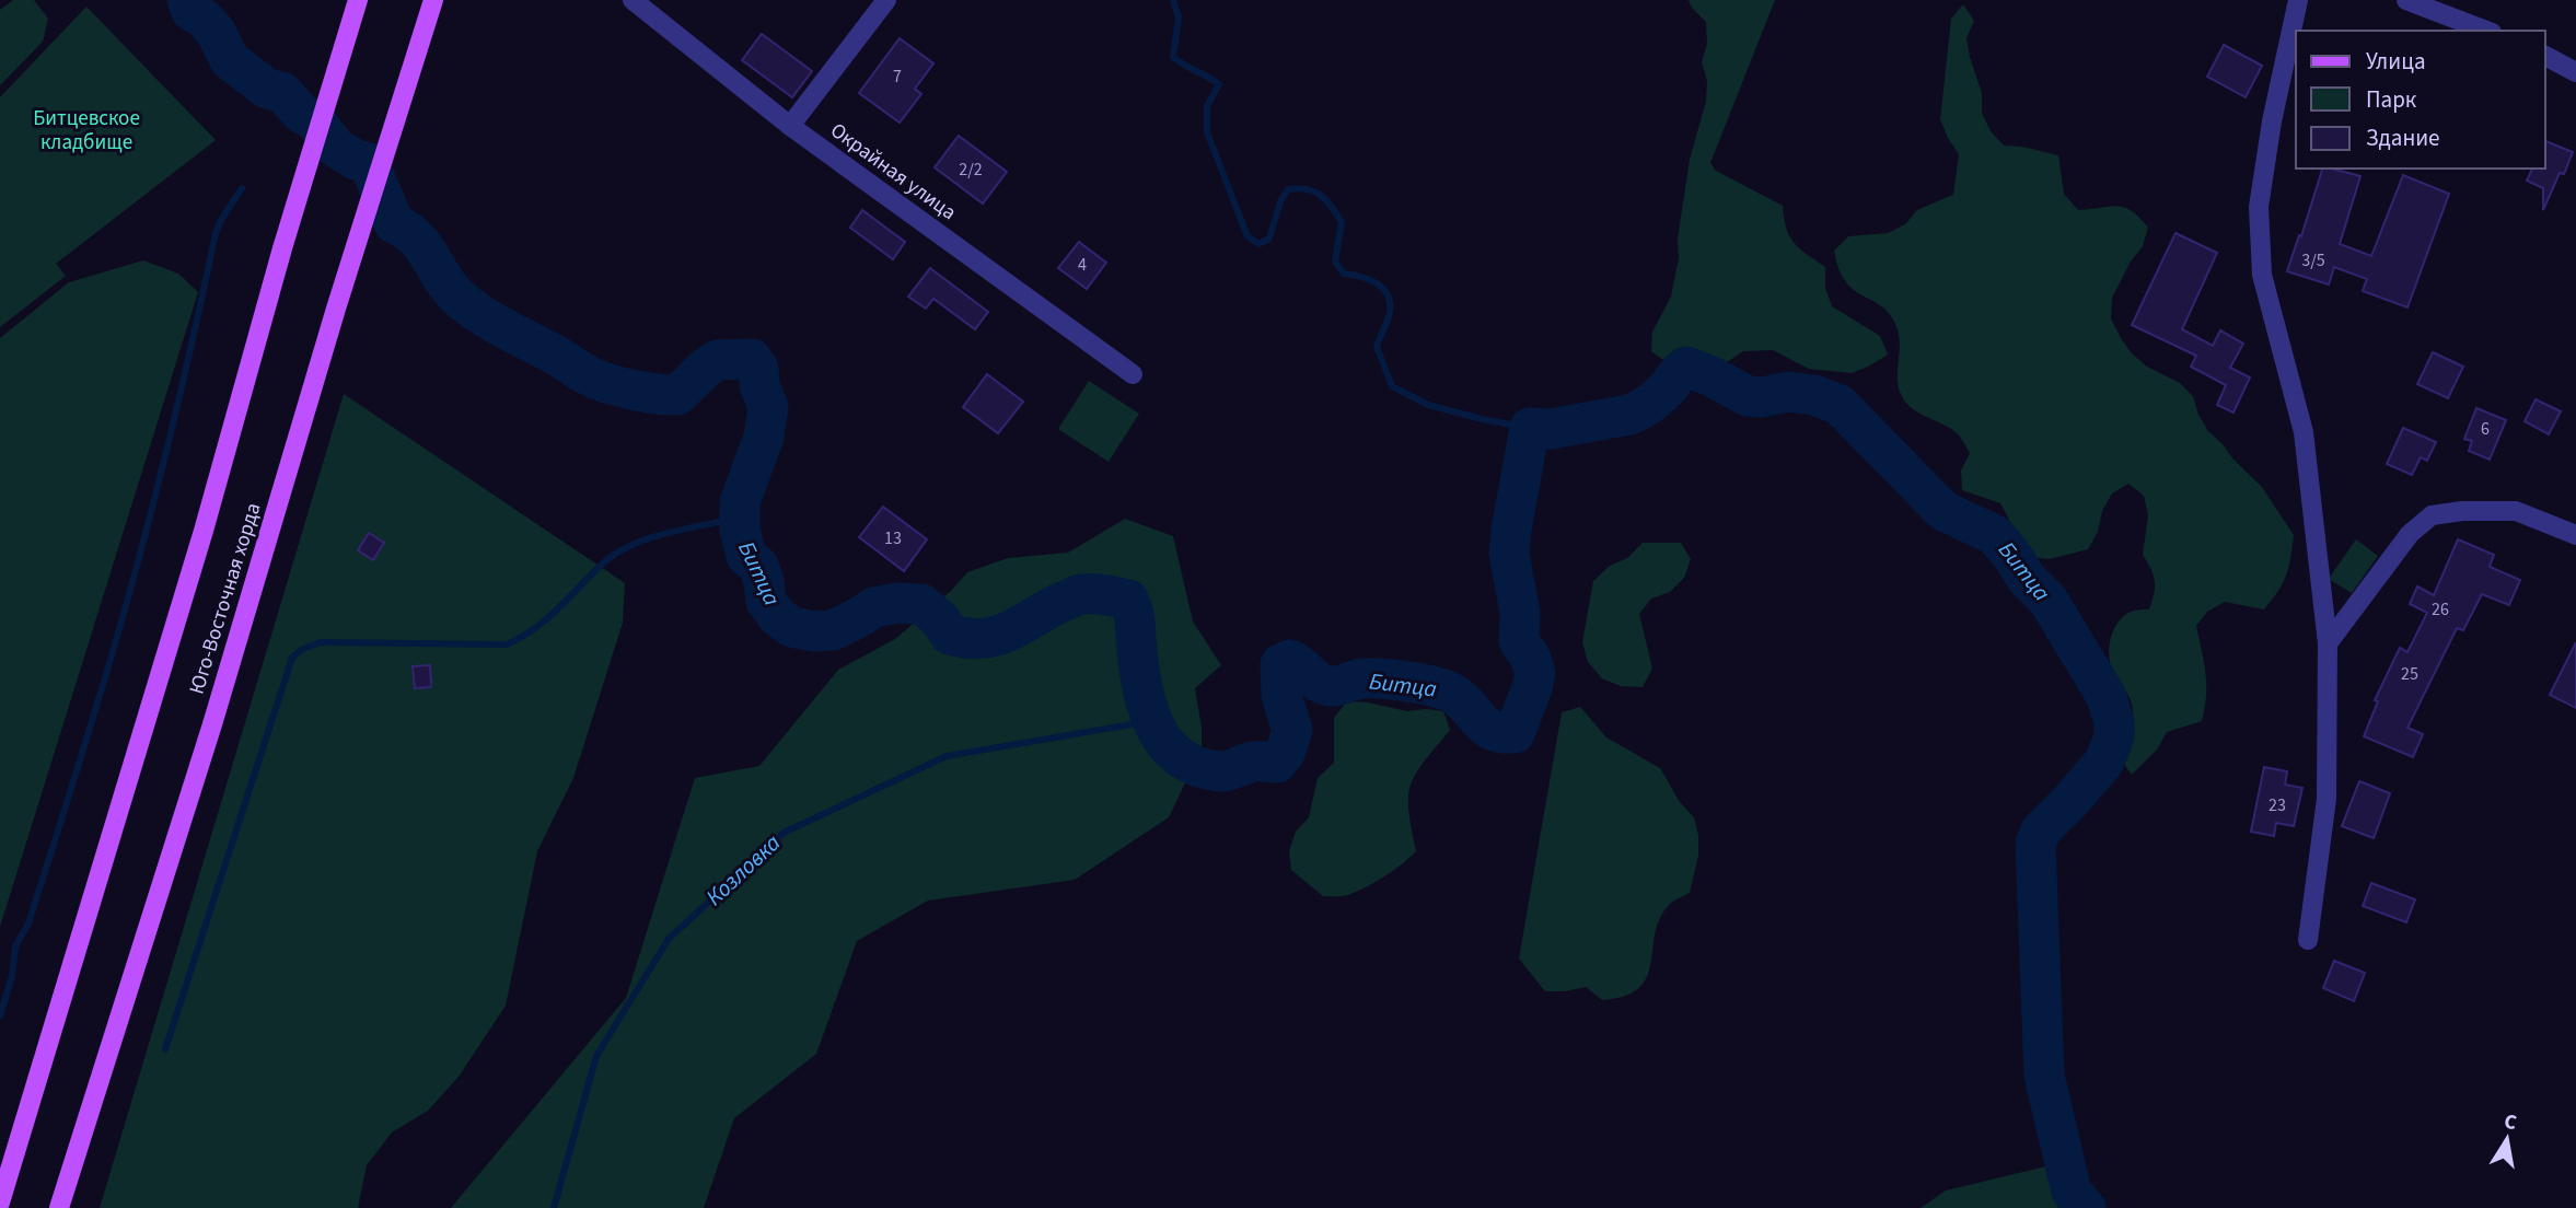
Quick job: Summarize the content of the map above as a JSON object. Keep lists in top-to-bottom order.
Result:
{
  "streets": {
    "main road": ["Юго-Восточная хорда"],
    "street": ["Окрайная улица"]
  },
  "water": ["Битца", "Козловка"],
  "parks": ["Битцевское кладбище"],
  "house_numbers": [
    "7",
    "2/2",
    "3/5",
    "4",
    "6",
    "13",
    "26",
    "25",
    "23"
  ],
  "legend": ["Улица", "Парк", "Здание"],
  "north": "top"
}
